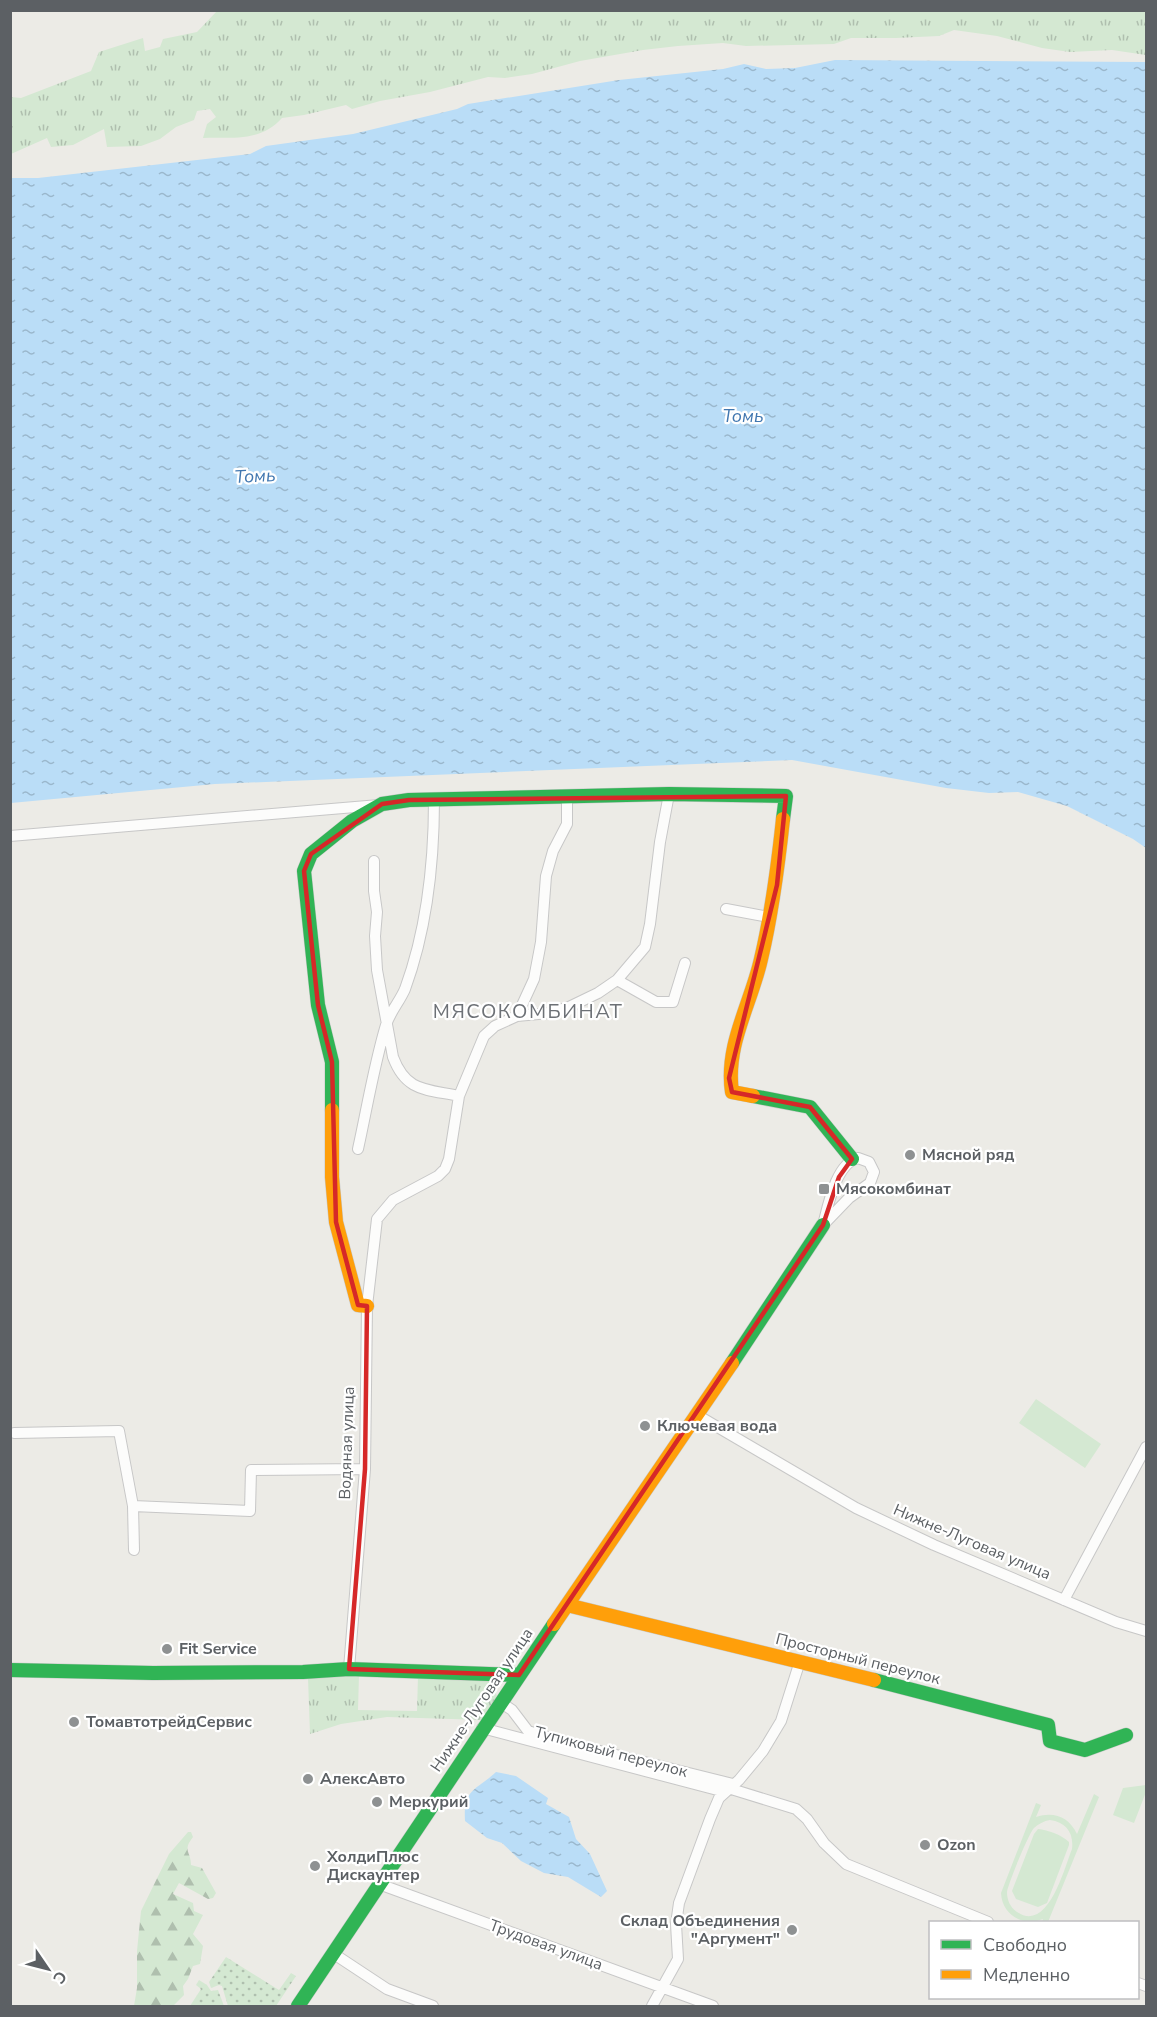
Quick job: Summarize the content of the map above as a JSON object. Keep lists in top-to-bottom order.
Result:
{
  "streets": {
    "street": [
      "Водяная улица",
      "Нижне-Луговая улица",
      "Просторный переулок",
      "Тупиковый переулок",
      "Трудовая улица"
    ]
  },
  "crossings": [
    ["Нижне-Луговая улица", "Просторный переулок"],
    ["Нижне-Луговая улица", "Тупиковый переулок"],
    ["Нижне-Луговая улица", "Трудовая улица"]
  ],
  "districts": ["МЯСОКОМБИНАТ"],
  "water": ["Томь"],
  "places": {
    "other": [
      "Мясной ряд",
      "Ключевая вода",
      "Fit Service",
      "ТомавтотрейдСервис",
      "АлексАвто",
      "Меркурий",
      "Ozon",
      "ХолдиПлюс Дискаунтер",
      "Склад Объединения \"Аргумент\""
    ],
    "transit": ["Мясокомбинат"]
  },
  "legend": ["Свободно", "Медленно"],
  "north": "bottom right"
}
